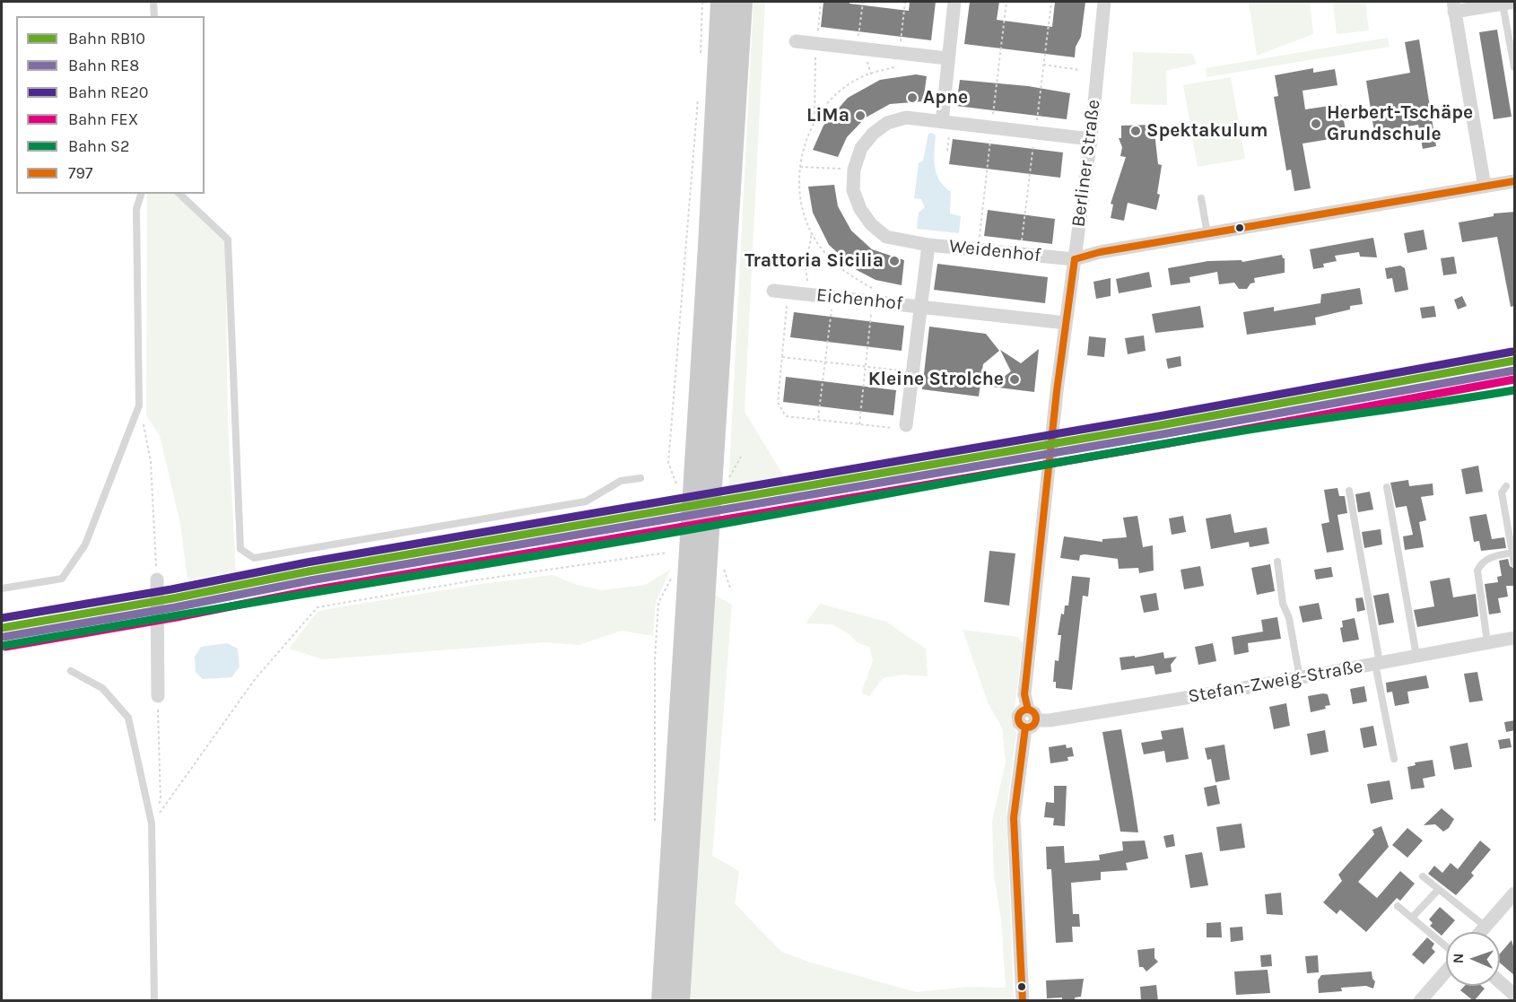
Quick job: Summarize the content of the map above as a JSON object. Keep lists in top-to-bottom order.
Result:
{
  "streets": {
    "street": [
      "Berliner Straße",
      "Weidenhof",
      "Eichenhof",
      "Stefan-Zweig-Straße"
    ]
  },
  "crossings": [
    ["Berliner Straße", "Weidenhof"],
    ["Berliner Straße", "Stefan-Zweig-Straße"],
    ["Weidenhof", "Eichenhof"]
  ],
  "places": [
    "Apne",
    "LiMa",
    "Herbert-Tschäpe Grundschule",
    "Spektakulum",
    "Trattoria Sicilia",
    "Kleine Strolche"
  ],
  "lines": [
    "transit line 797",
    "rail line RE20",
    "rail line RB10",
    "rail line RE8",
    "rail line FEX",
    "rail line S2"
  ],
  "legend": [
    "Bahn RB10",
    "Bahn RE8",
    "Bahn RE20",
    "Bahn FEX",
    "Bahn S2",
    "797"
  ],
  "north": "left"
}
